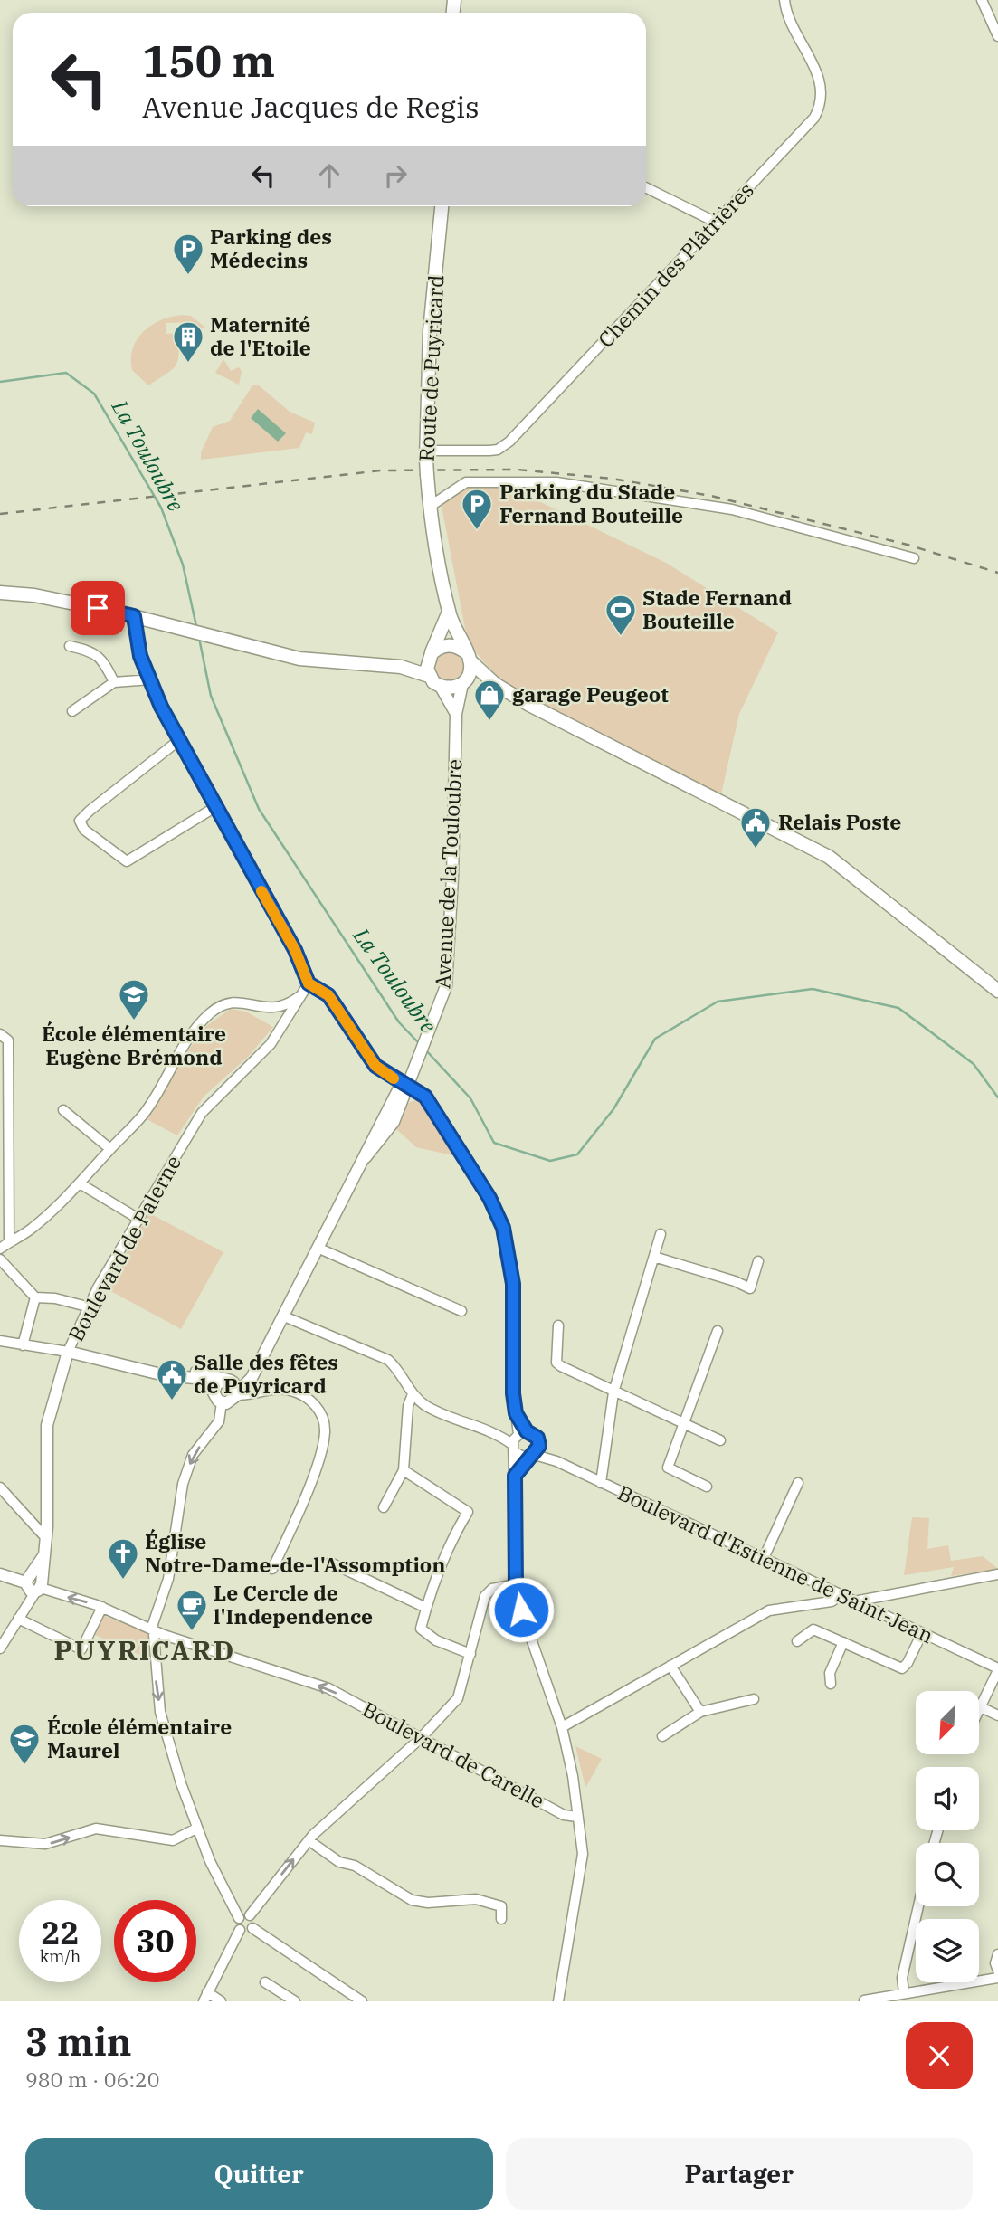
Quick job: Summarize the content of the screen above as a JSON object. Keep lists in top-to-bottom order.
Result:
{
  "streets": {
    "main road": ["Route de Puyricard"],
    "street": [
      "Chemin des Plâtrières",
      "Avenue de la Touloubre",
      "Boulevard de Palerne",
      "Boulevard d'Estienne de Saint-Jean",
      "Boulevard de Carelle"
    ]
  },
  "crossings": [
    ["Chemin des Plâtrières", "Route de Puyricard"],
    ["Route de Puyricard", "Avenue de la Touloubre"],
    ["Avenue de la Touloubre", "Boulevard d'Estienne de Saint-Jean"],
    ["Boulevard de Palerne", "Boulevard de Carelle"]
  ],
  "one_way": ["Boulevard de Carelle"],
  "districts": ["PUYRICARD"],
  "water": ["La Touloubre"],
  "places": {
    "parking": ["Parking des Médecins", "Parking du Stade Fernand Bouteille"],
    "building": ["Maternité de l'Etoile"],
    "sports": ["Stade Fernand Bouteille"],
    "shop": ["garage Peugeot"],
    "public building": ["Relais Poste", "Salle des fêtes de Puyricard"],
    "school or university": ["École élémentaire Eugène Brémond", "École élémentaire Maurel"],
    "church": ["Église Notre-Dame-de-l'Assomption"],
    "cafe": ["Le Cercle de l'Independence"]
  },
  "north": "bottom left",
  "page": {
    "turn": ["150 m", "Avenue Jacques de Regis"],
    "speed": "22 km/h",
    "limit": "30",
    "heading": ["3 min", "980 m · 06:20"],
    "buttons": ["Quitter", "Partager"]
  }
}
